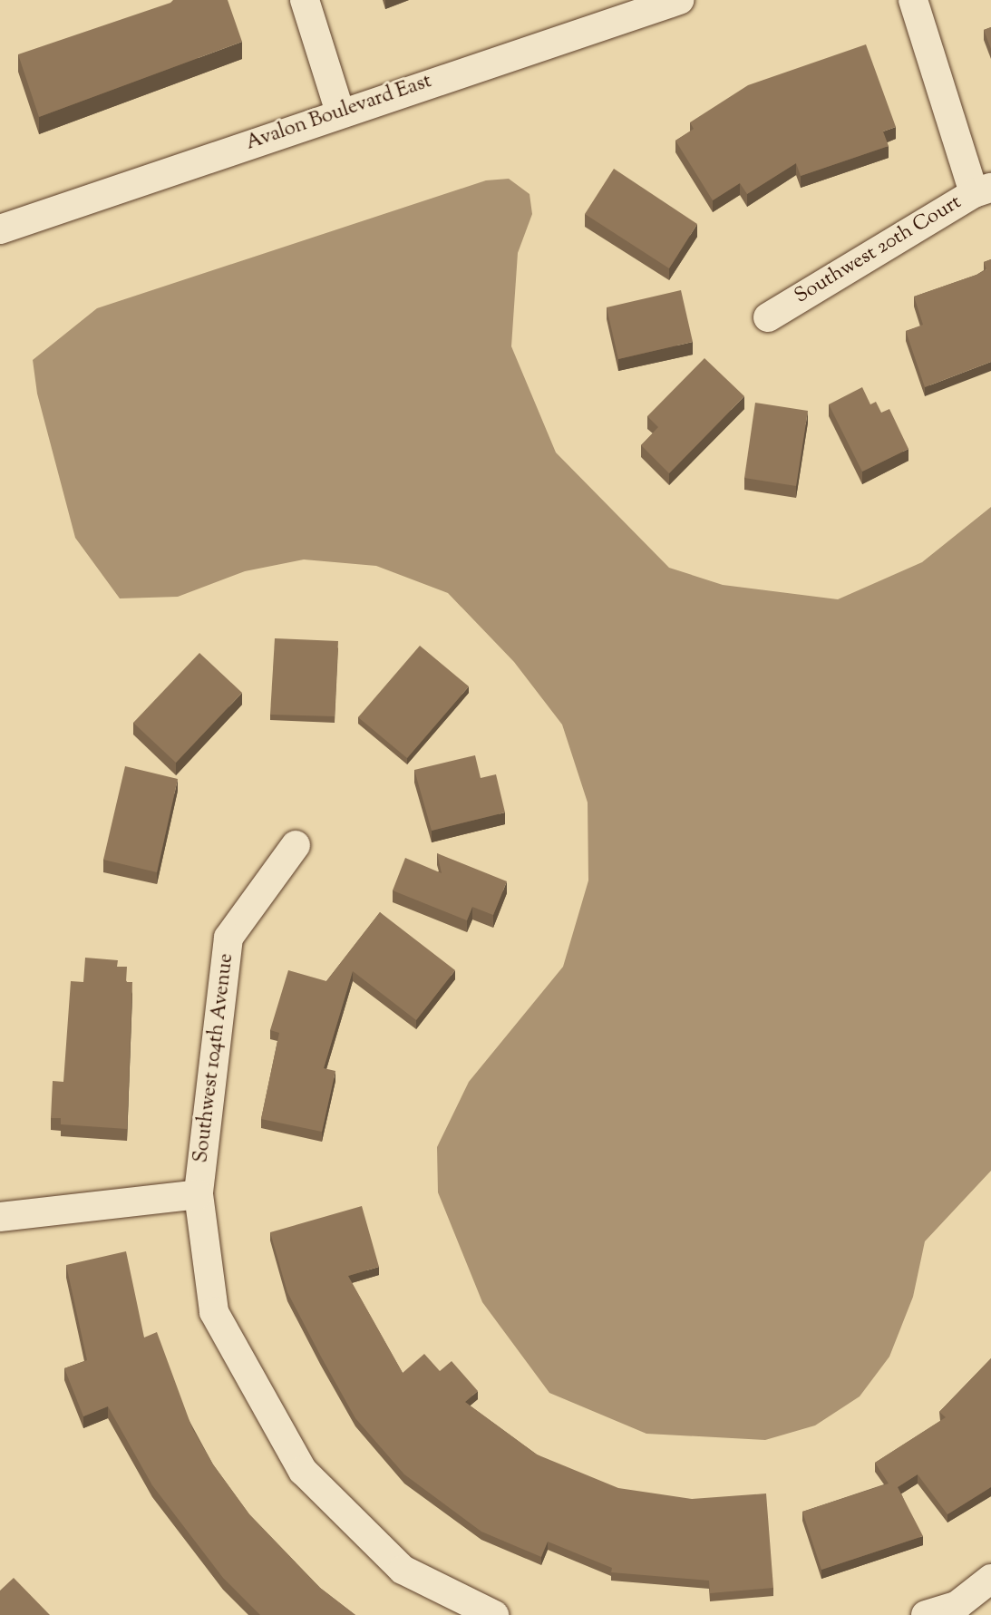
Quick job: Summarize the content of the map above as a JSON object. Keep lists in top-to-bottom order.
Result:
{
  "streets": {
    "street": ["Avalon Boulevard East", "Southwest 20th Court", "Southwest 104th Avenue"]
  }
}
